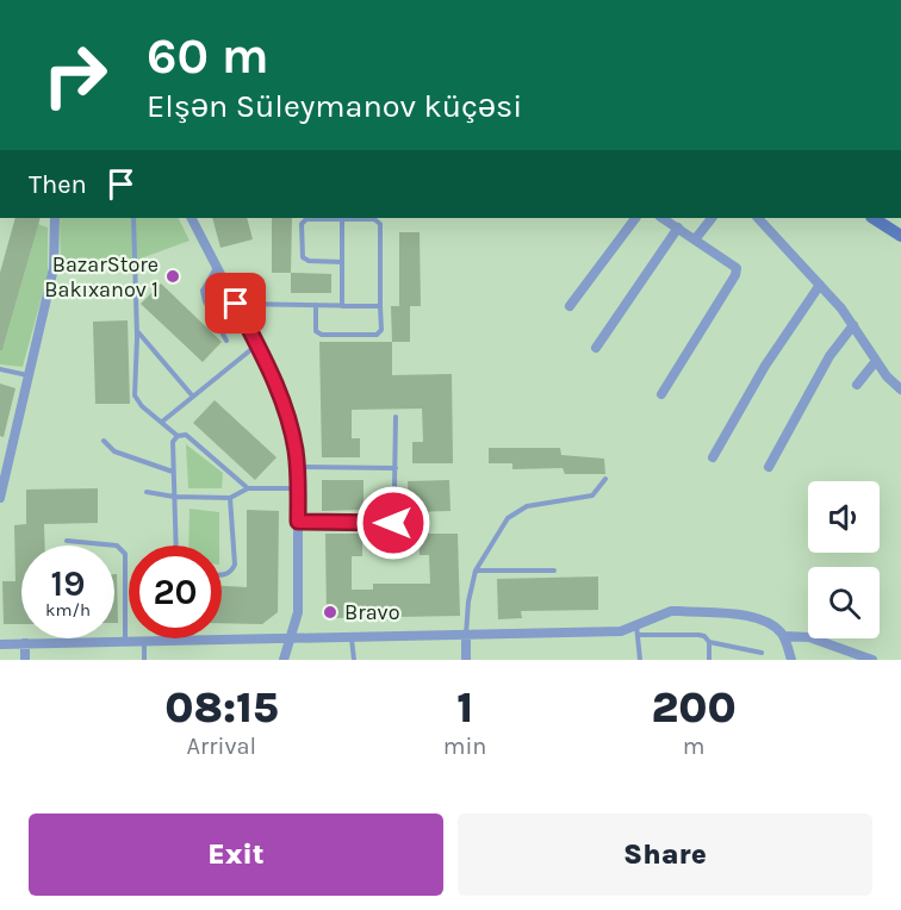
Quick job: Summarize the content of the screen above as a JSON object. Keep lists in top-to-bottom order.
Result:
{
  "places": ["BazarStore Bakıxanov 1", "Bravo"],
  "page": {
    "turn": ["60 m", "Elşən Süleymanov küçəsi"],
    "then": "Then",
    "speed": "19 km/h",
    "limit": "20",
    "eta": [
      "08:15",
      "Arrival",
      "1",
      "min",
      "200",
      "m"
    ],
    "buttons": ["Exit", "Share"]
  }
}
